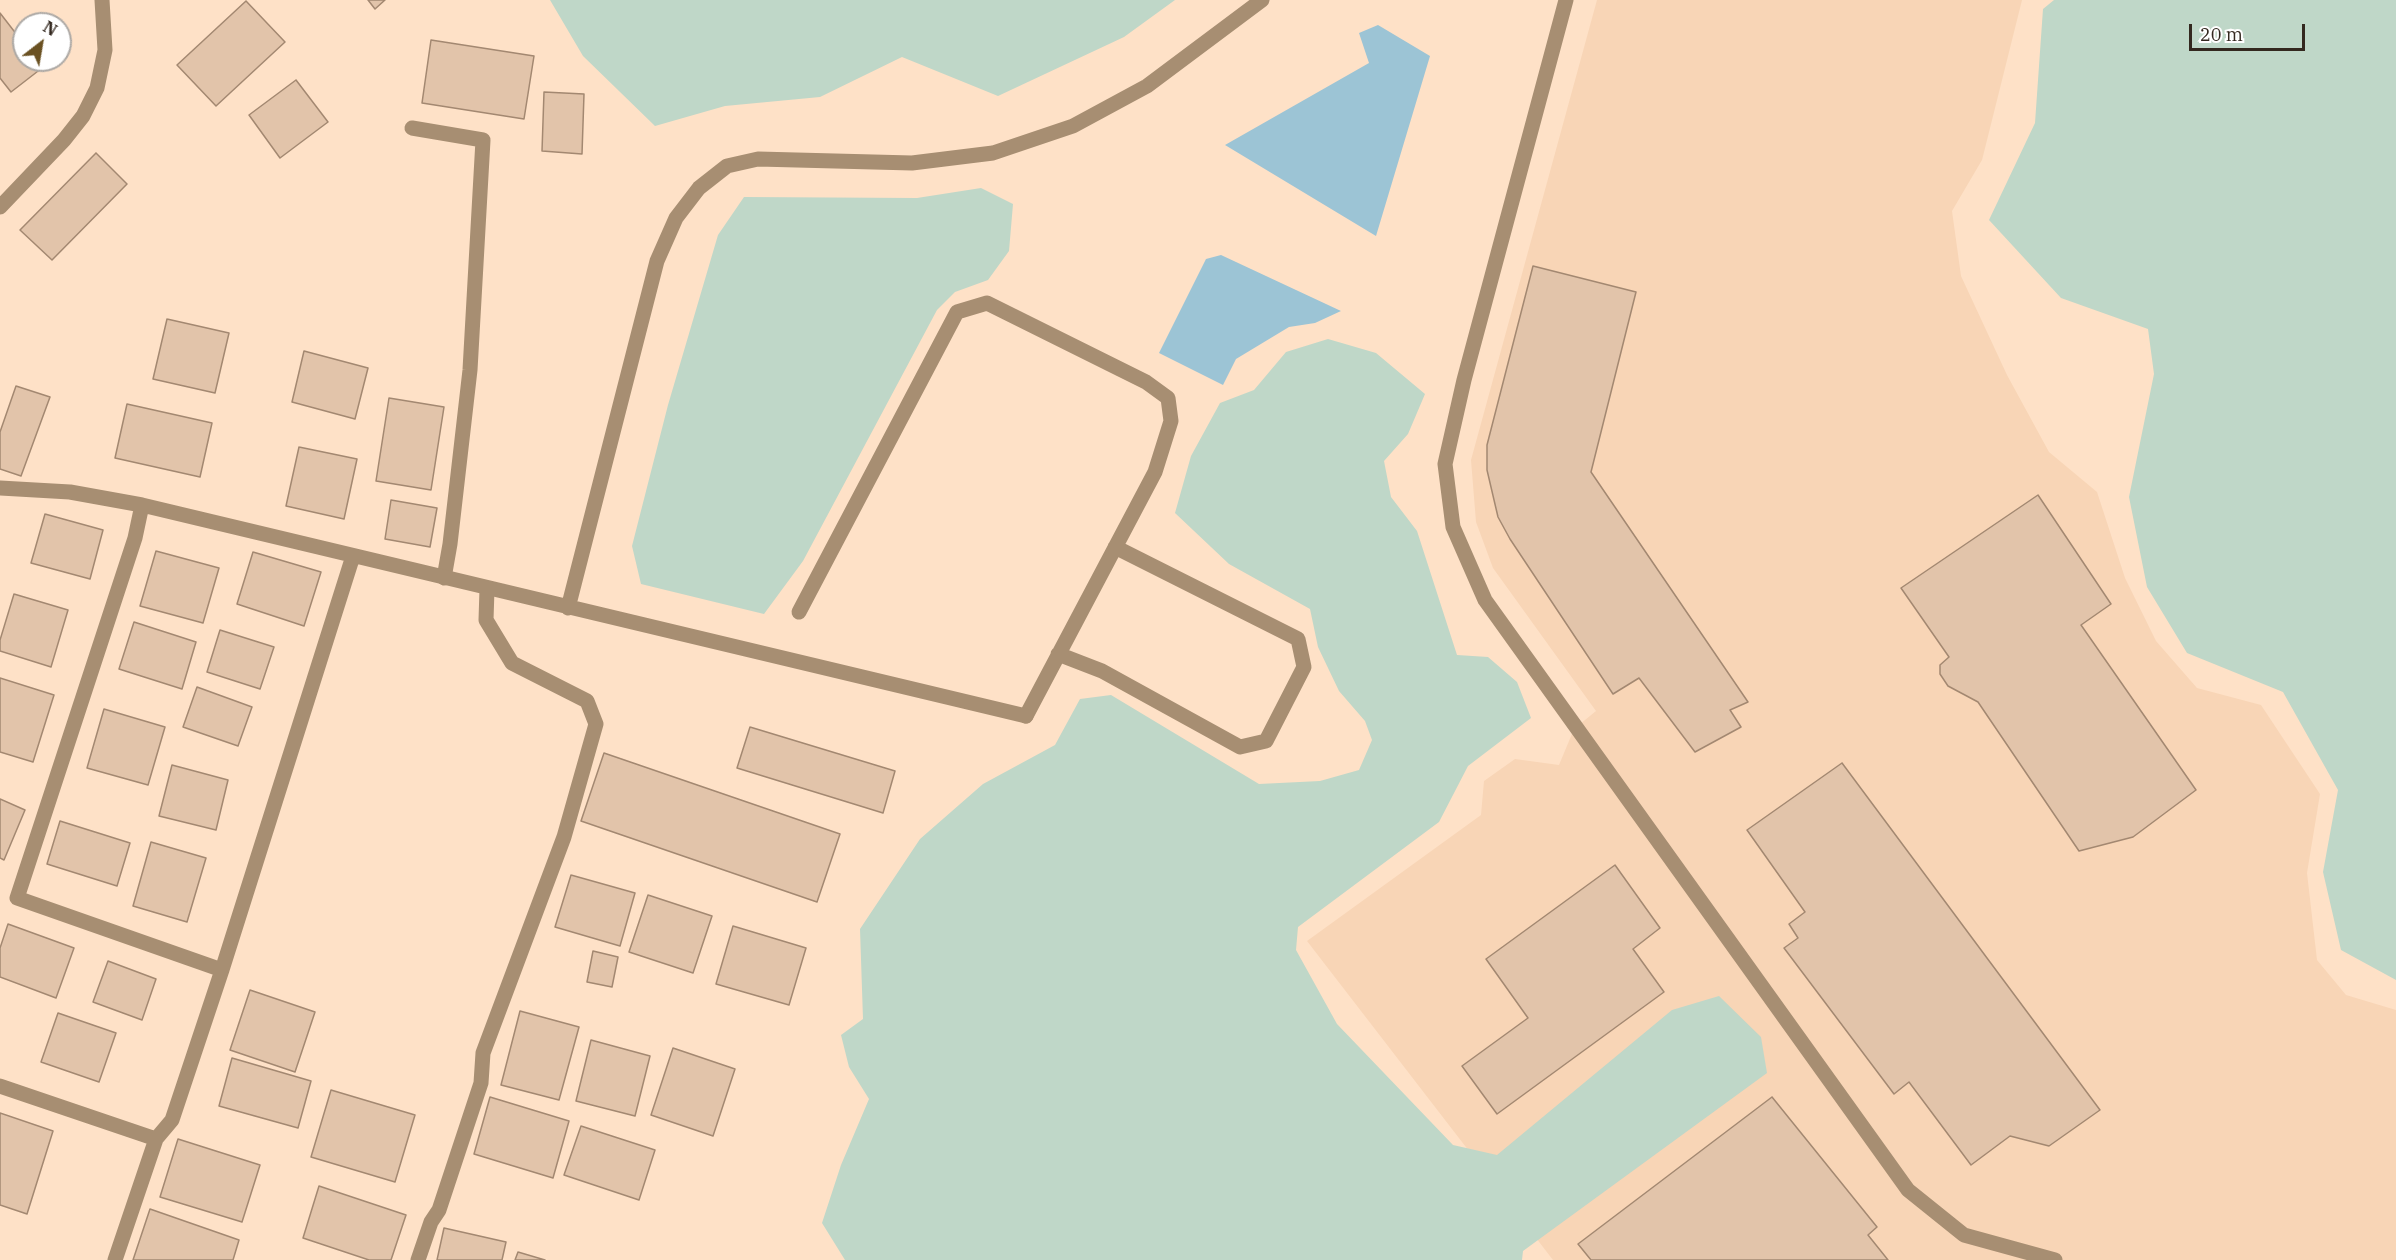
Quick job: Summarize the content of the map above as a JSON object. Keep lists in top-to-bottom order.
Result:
{
  "scale_bar": "20 m",
  "north": "top right"
}
